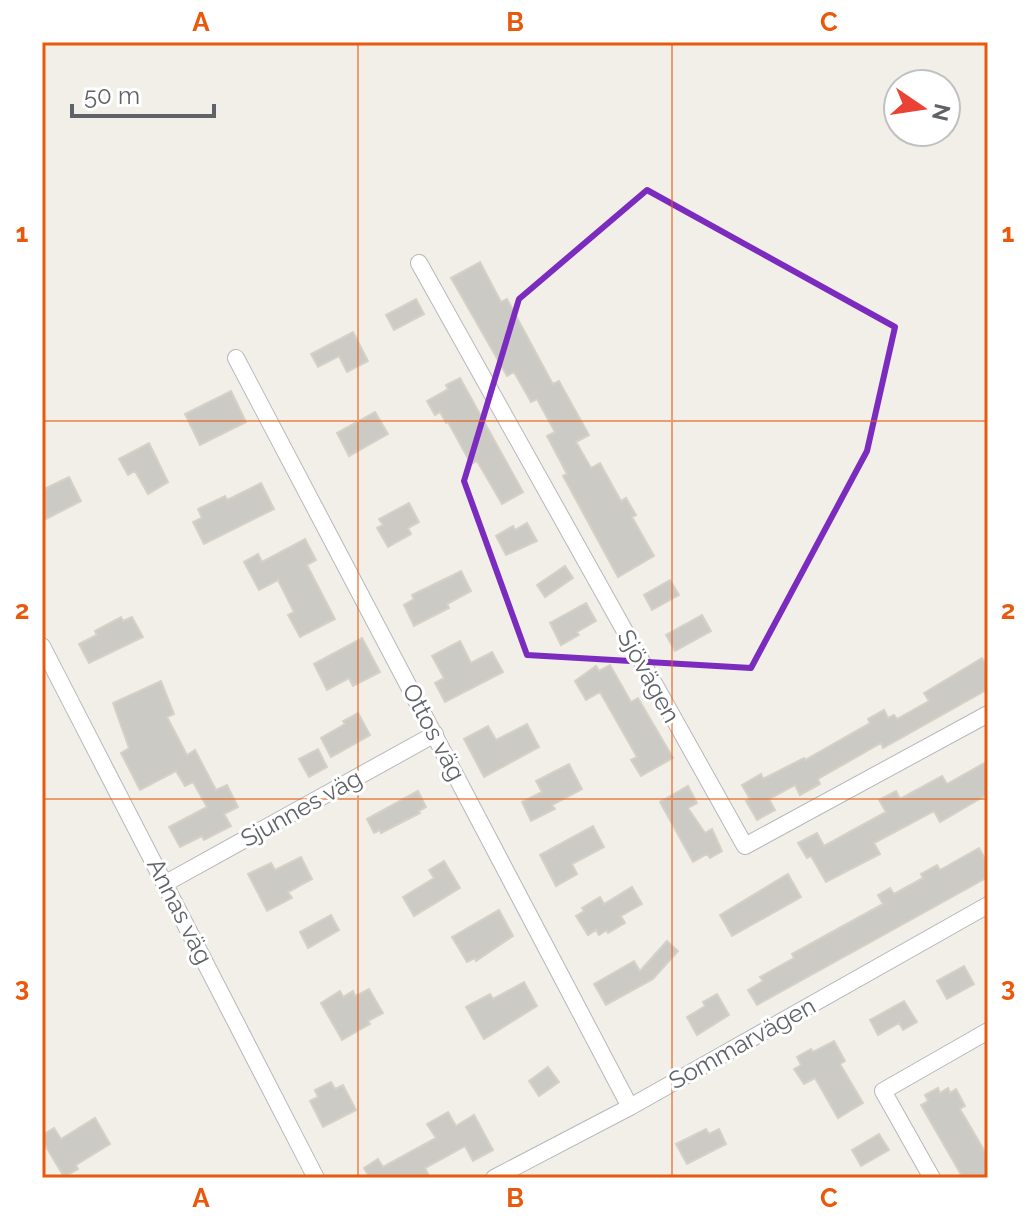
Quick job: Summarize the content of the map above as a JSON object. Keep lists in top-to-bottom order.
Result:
{
  "streets": {
    "street": [
      "Sjövägen",
      "Ottos väg",
      "Sjunnes väg",
      "Annas väg",
      "Sommarvägen"
    ]
  },
  "crossings": [
    ["Ottos väg", "Sjunnes väg"],
    ["Ottos väg", "Sommarvägen"],
    ["Sjunnes väg", "Annas väg"]
  ],
  "scale_bar": "50 m",
  "north": "right",
  "grid": {
    "columns": ["A", "B", "C"],
    "rows": ["1", "2", "3"]
  }
}
